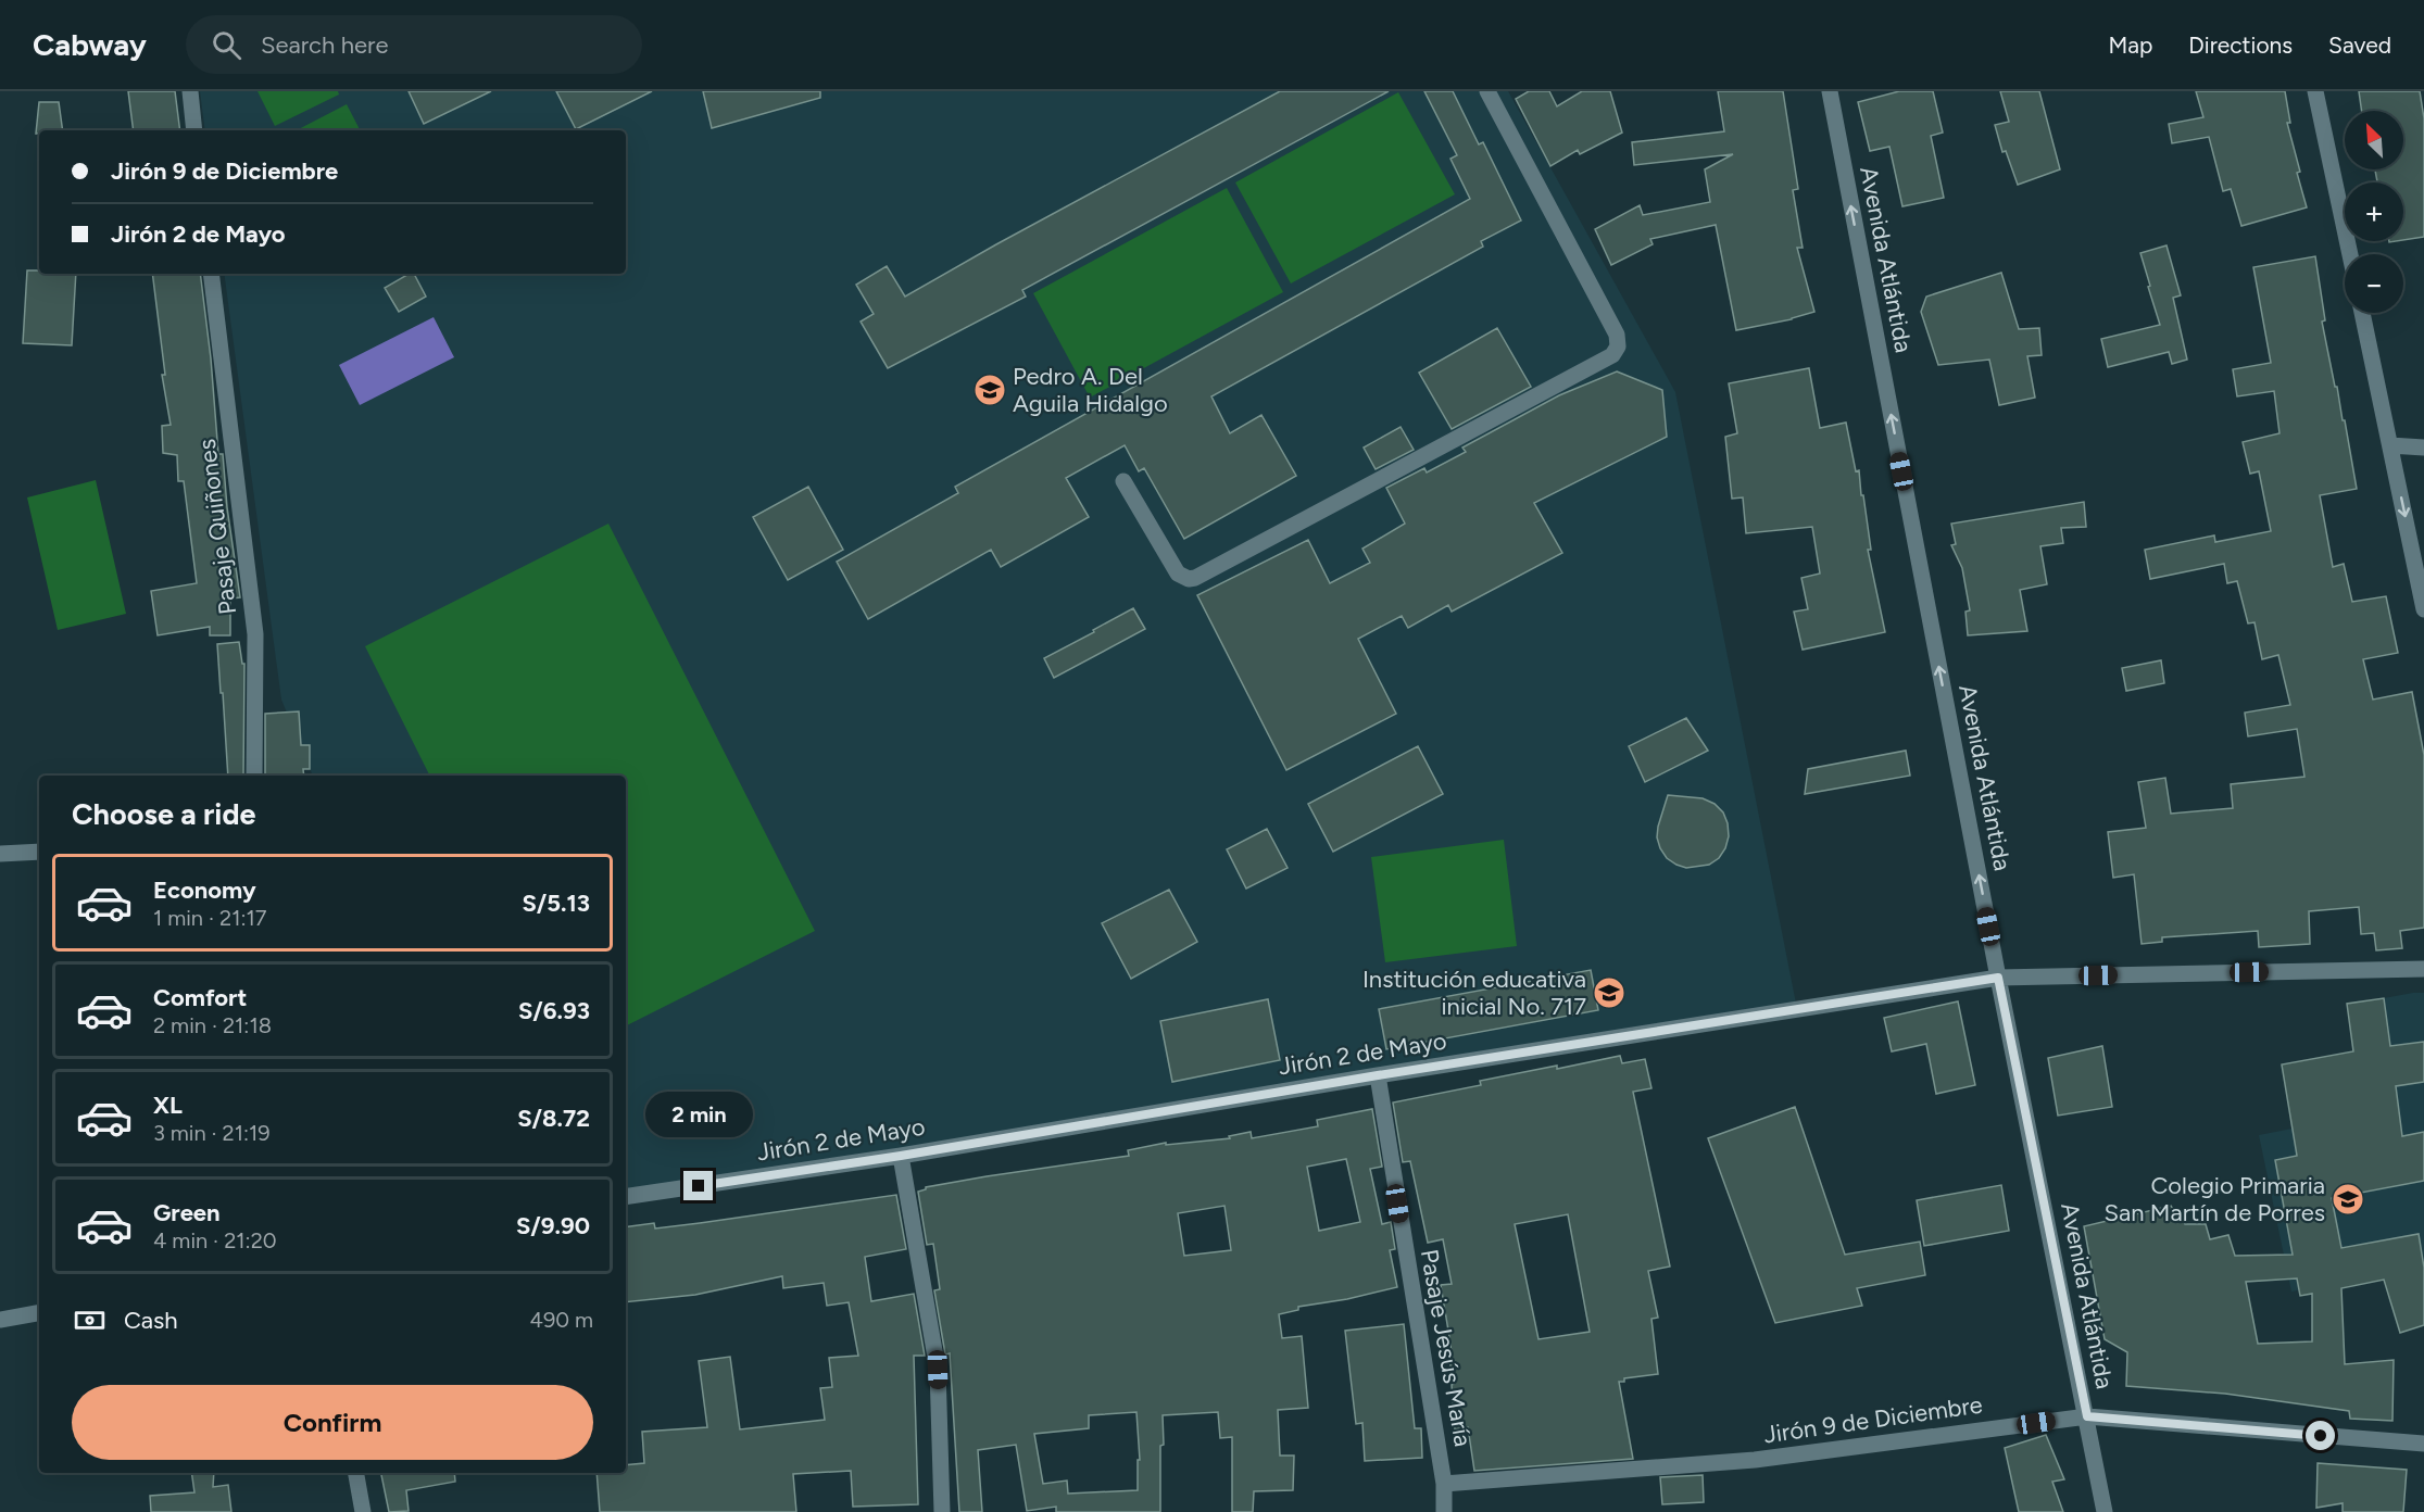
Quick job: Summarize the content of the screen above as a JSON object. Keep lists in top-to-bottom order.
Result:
{
  "streets": {
    "street": [
      "Avenida Atlántida",
      "Pasaje Quiñones",
      "Jirón 2 de Mayo",
      "Pasaje Jesús María",
      "Jirón 9 de Diciembre"
    ]
  },
  "crossings": [
    ["Avenida Atlántida", "Jirón 2 de Mayo"],
    ["Avenida Atlántida", "Jirón 9 de Diciembre"],
    ["Jirón 2 de Mayo", "Pasaje Jesús María"],
    ["Pasaje Jesús María", "Jirón 9 de Diciembre"]
  ],
  "one_way": ["Avenida Atlántida"],
  "places": {
    "school or university": ["Pedro A. Del Aguila Hidalgo", "Institución educativa inicial No. 717", "Colegio Primaria San Martín de Porres"]
  },
  "north": "top left",
  "page": {
    "header": "Cabway",
    "search": "Search here",
    "nav": ["Map", "Directions", "Saved"],
    "map_buttons": ["+", "−"],
    "banner": ["Jirón 9 de Diciembre", "Jirón 2 de Mayo"],
    "heading": "Choose a ride",
    "list": [
      {
        "name": "Economy",
        "note": "1 min · 21:17",
        "value": "S/5.13"
      },
      {
        "name": "Comfort",
        "note": "2 min · 21:18",
        "value": "S/6.93"
      },
      {
        "name": "XL",
        "note": "3 min · 21:19",
        "value": "S/8.72"
      },
      {
        "name": "Green",
        "note": "4 min · 21:20",
        "value": "S/9.90"
      }
    ],
    "bubble": "2 min",
    "pay": ["Cash", "490 m"],
    "buttons": "Confirm"
  }
}
